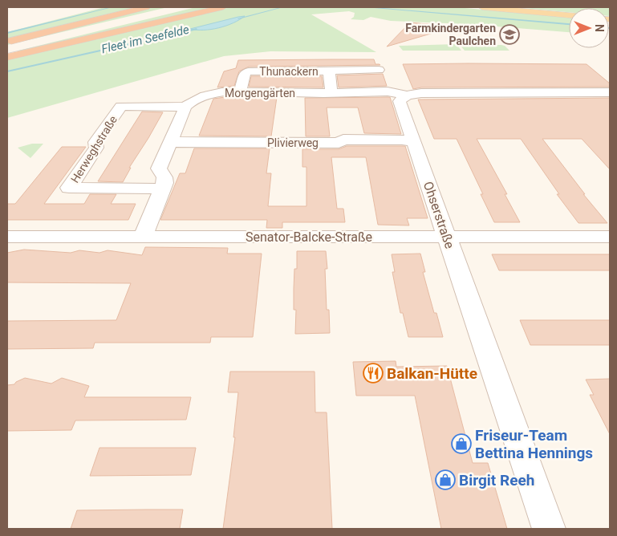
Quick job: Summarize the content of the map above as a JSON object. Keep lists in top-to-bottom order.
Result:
{
  "streets": {
    "street": [
      "Thunackern",
      "Morgengärten",
      "Plivierweg",
      "Herweghstraße",
      "Ohserstraße",
      "Senator-Balcke-Straße"
    ]
  },
  "crossings": [
    ["Thunackern", "Morgengärten"],
    ["Morgengärten", "Herweghstraße"],
    ["Morgengärten", "Ohserstraße"],
    ["Plivierweg", "Ohserstraße"],
    ["Ohserstraße", "Senator-Balcke-Straße"]
  ],
  "water": ["Fleet im Seefelde"],
  "places": {
    "school or university": ["Farmkindergarten Paulchen"],
    "restaurant": ["Balkan-Hütte"],
    "shop": ["Friseur-Team Bettina Hennings", "Birgit Reeh"]
  },
  "north": "right"
}
